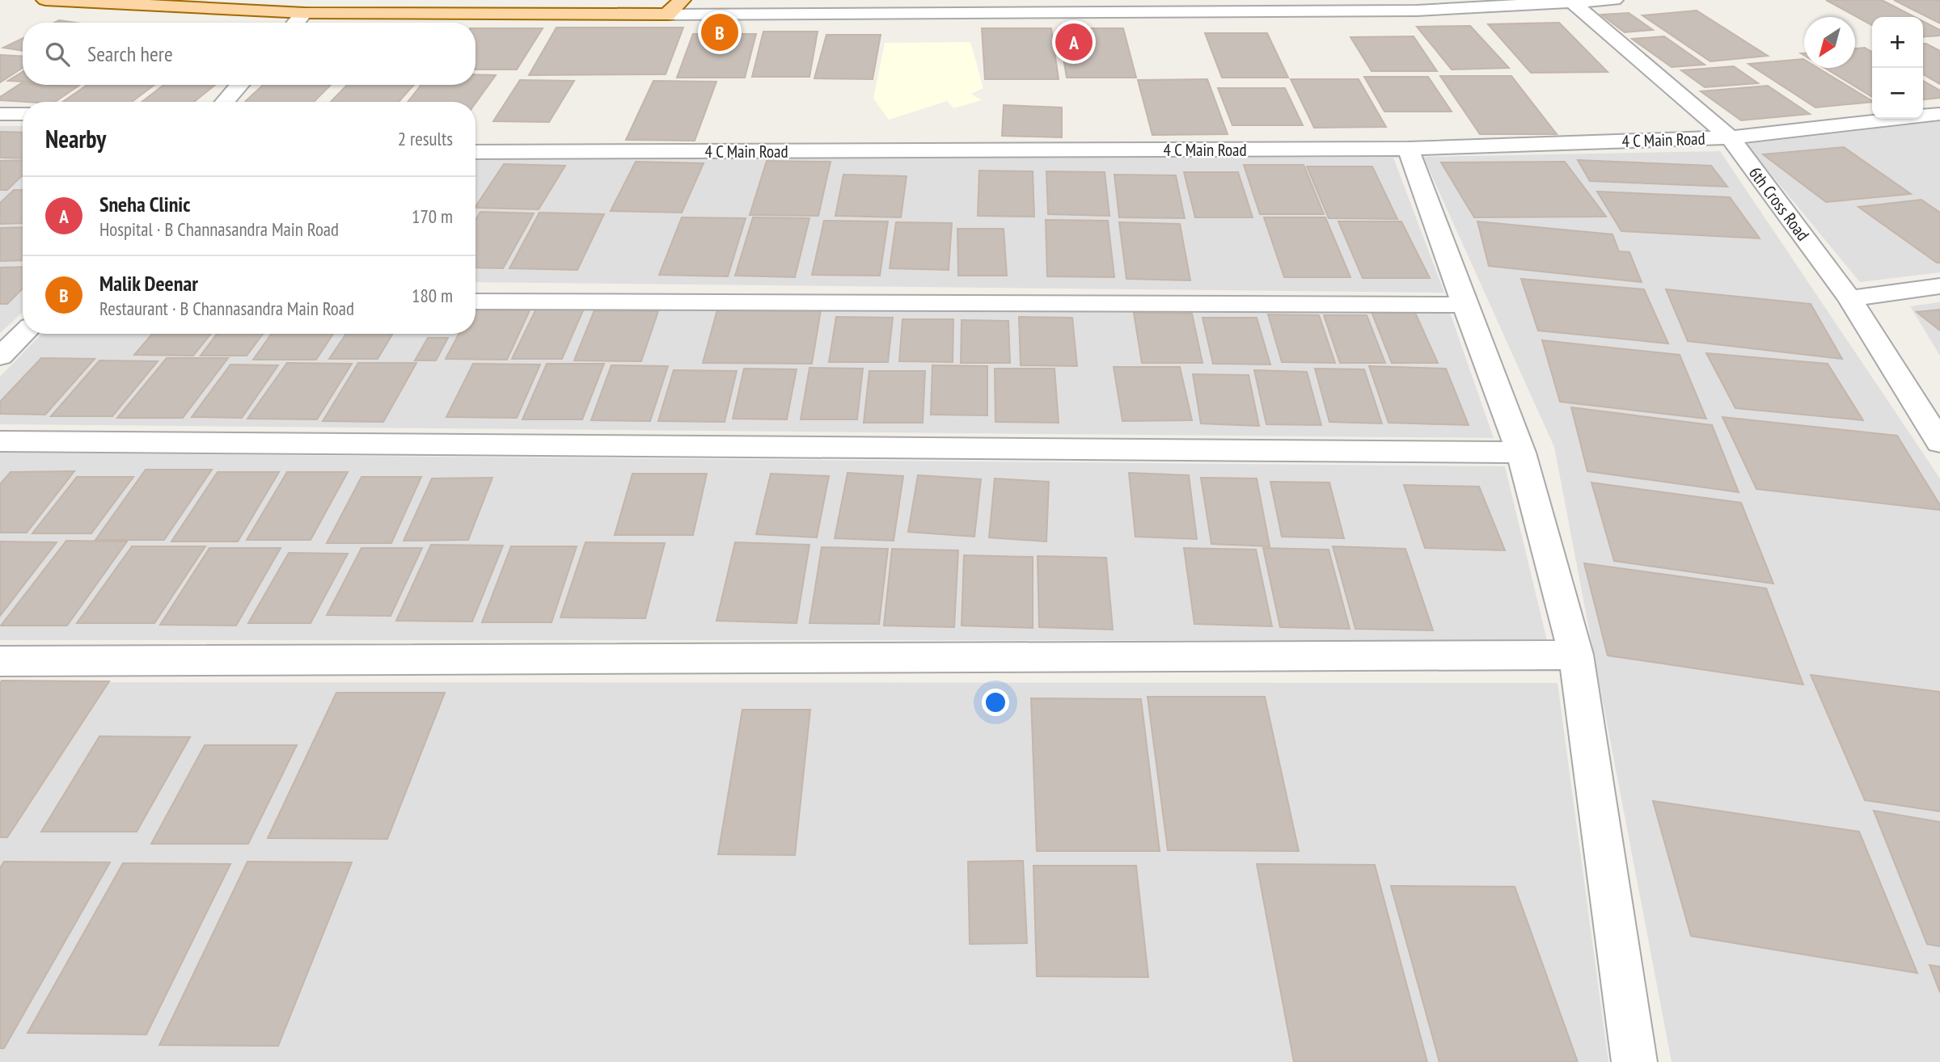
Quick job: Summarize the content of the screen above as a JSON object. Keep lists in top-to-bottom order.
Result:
{
  "streets": {
    "street": ["4 C Main Road", "6th Cross Road"]
  },
  "crossings": [
    ["4 C Main Road", "6th Cross Road"]
  ],
  "north": "bottom left",
  "page": {
    "pins": ["B", "A"],
    "map_buttons": ["+", "−"],
    "search": "Search here",
    "heading": ["Nearby", "2 results"],
    "list": [
      {
        "mark": "A",
        "name": "Sneha Clinic",
        "note": "Hospital · B Channasandra Main Road",
        "value": "170 m"
      },
      {
        "mark": "B",
        "name": "Malik Deenar",
        "note": "Restaurant · B Channasandra Main Road",
        "value": "180 m"
      }
    ]
  }
}
